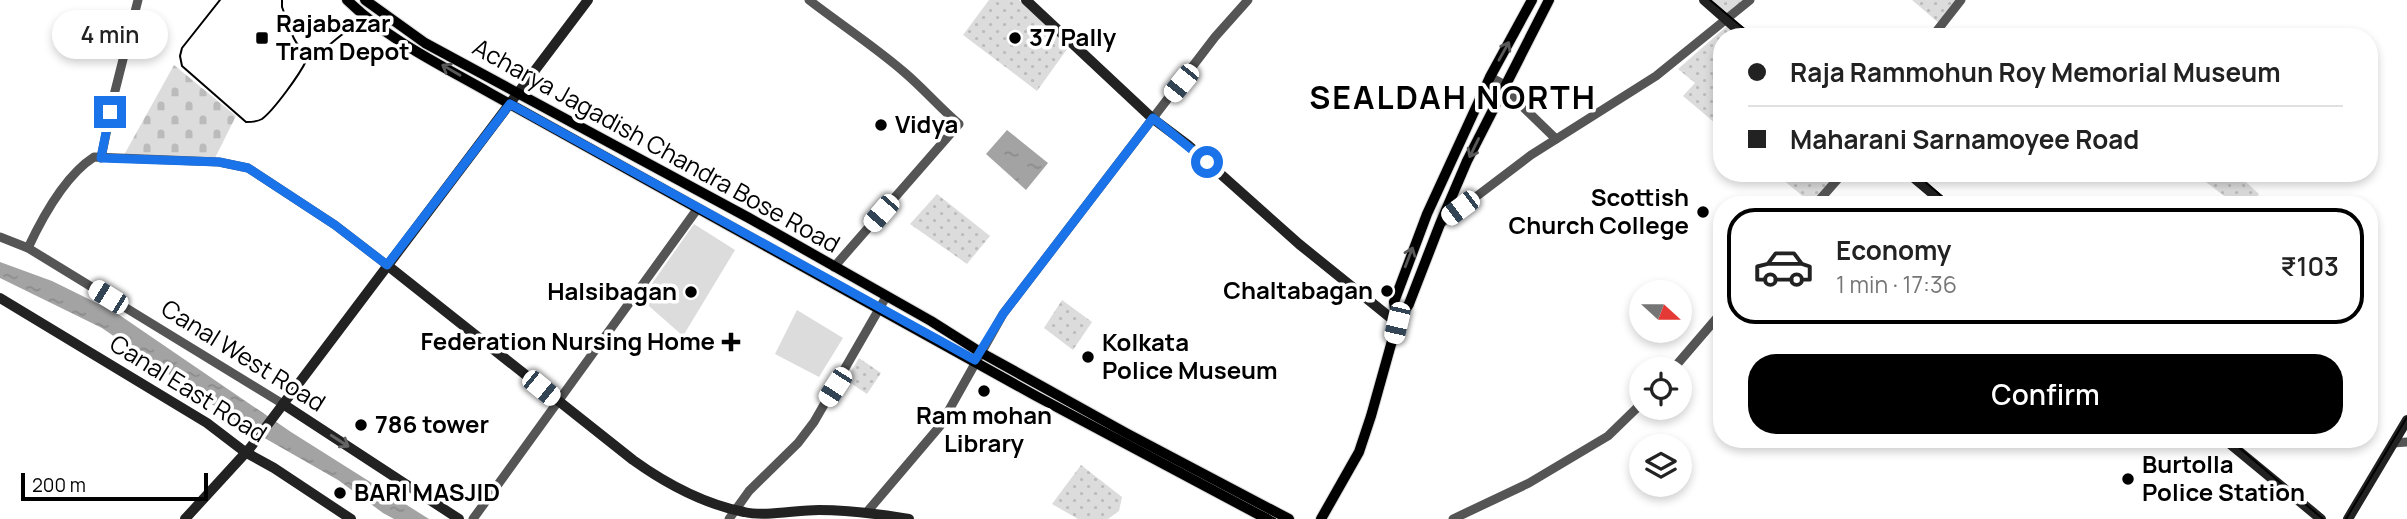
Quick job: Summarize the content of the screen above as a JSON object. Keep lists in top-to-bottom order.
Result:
{
  "streets": {
    "main road": ["Acharya Jagadish Chandra Bose Road", "Canal West Road", "Canal East Road"]
  },
  "one_way": ["Canal West Road"],
  "districts": ["SEALDAH NORTH"],
  "places": {
    "transit": ["Rajabazar Tram Depot"],
    "other": [
      "37 Pally",
      "Vidya",
      "Scottish Church College",
      "Chaltabagan",
      "Halsibagan",
      "Kolkata Police Museum",
      "Ram mohan Library",
      "786 tower",
      "Burtolla Police Station",
      "BARI MASJID"
    ],
    "health": ["Federation Nursing Home"]
  },
  "scale_bar": "200 m",
  "north": "right",
  "page": {
    "bubble": "4 min",
    "banner": ["Raja Rammohun Roy Memorial Museum", "Maharani Sarnamoyee Road"],
    "list": [
      {
        "name": "Economy",
        "note": "1 min · 17:36",
        "value": "₹103"
      }
    ],
    "buttons": "Confirm",
    "scale": "200 m"
  }
}
